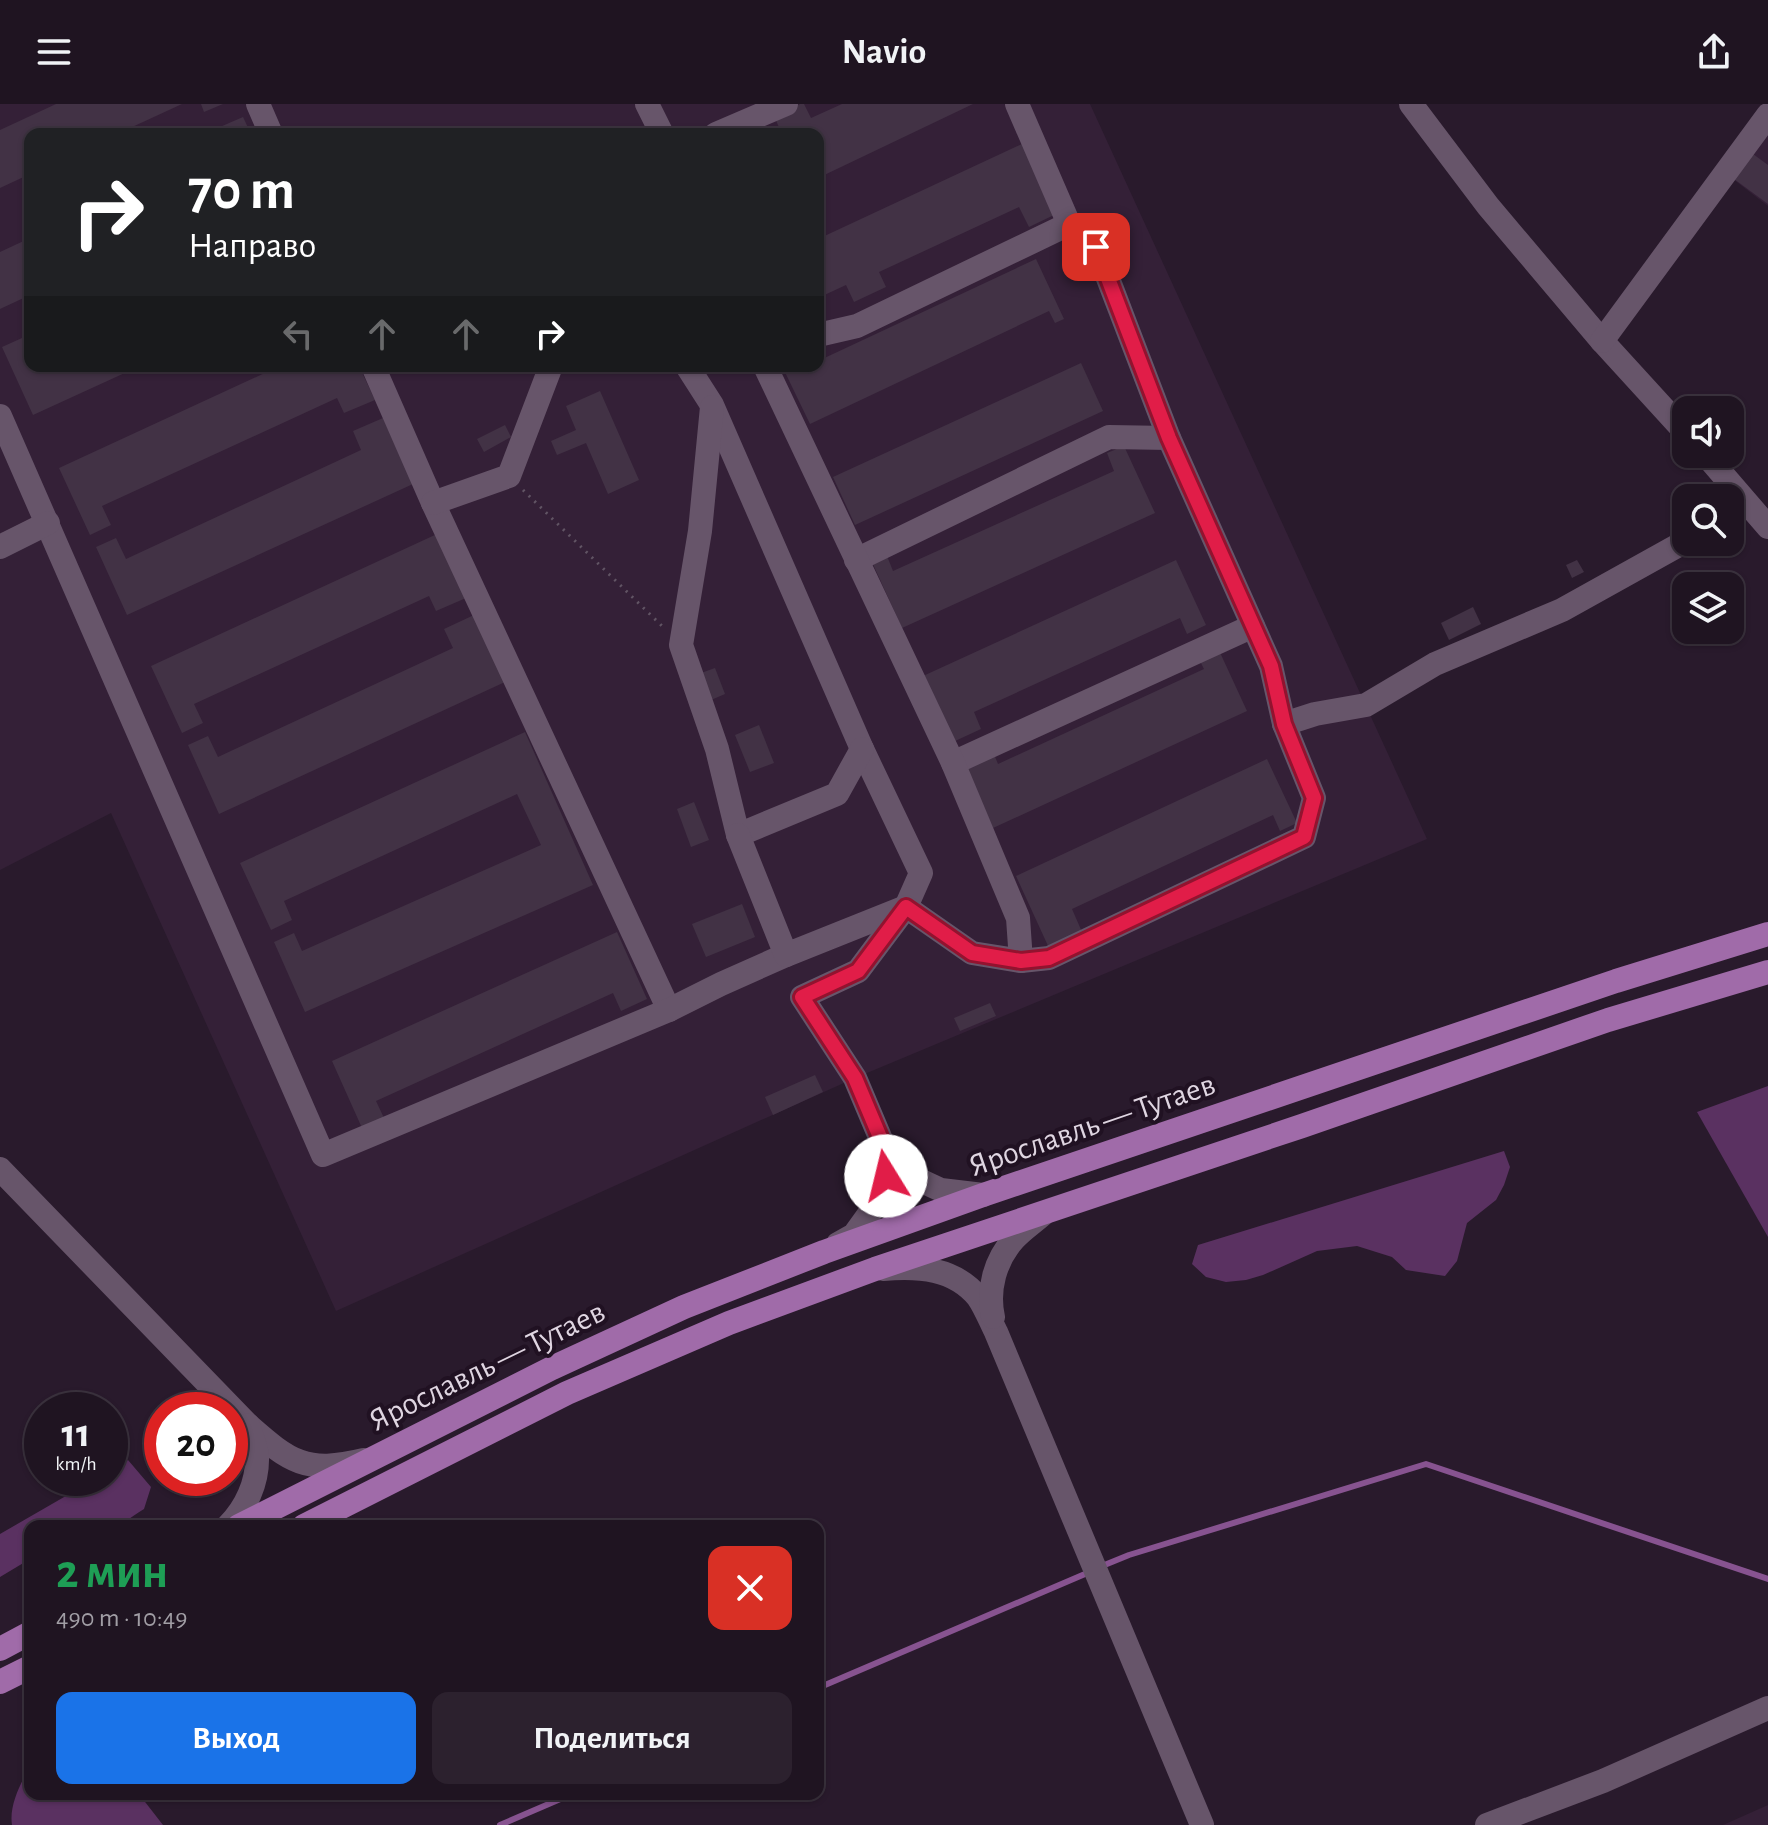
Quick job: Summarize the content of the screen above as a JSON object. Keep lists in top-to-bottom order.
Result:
{
  "streets": {
    "main road": ["Ярославль — Тутаев"]
  },
  "page": {
    "header": "Navio",
    "turn": ["70 m", "Направо"],
    "speed": "11 km/h",
    "limit": "20",
    "heading": ["2 мин", "490 m · 10:49"],
    "buttons": ["Выход", "Поделиться"]
  }
}
